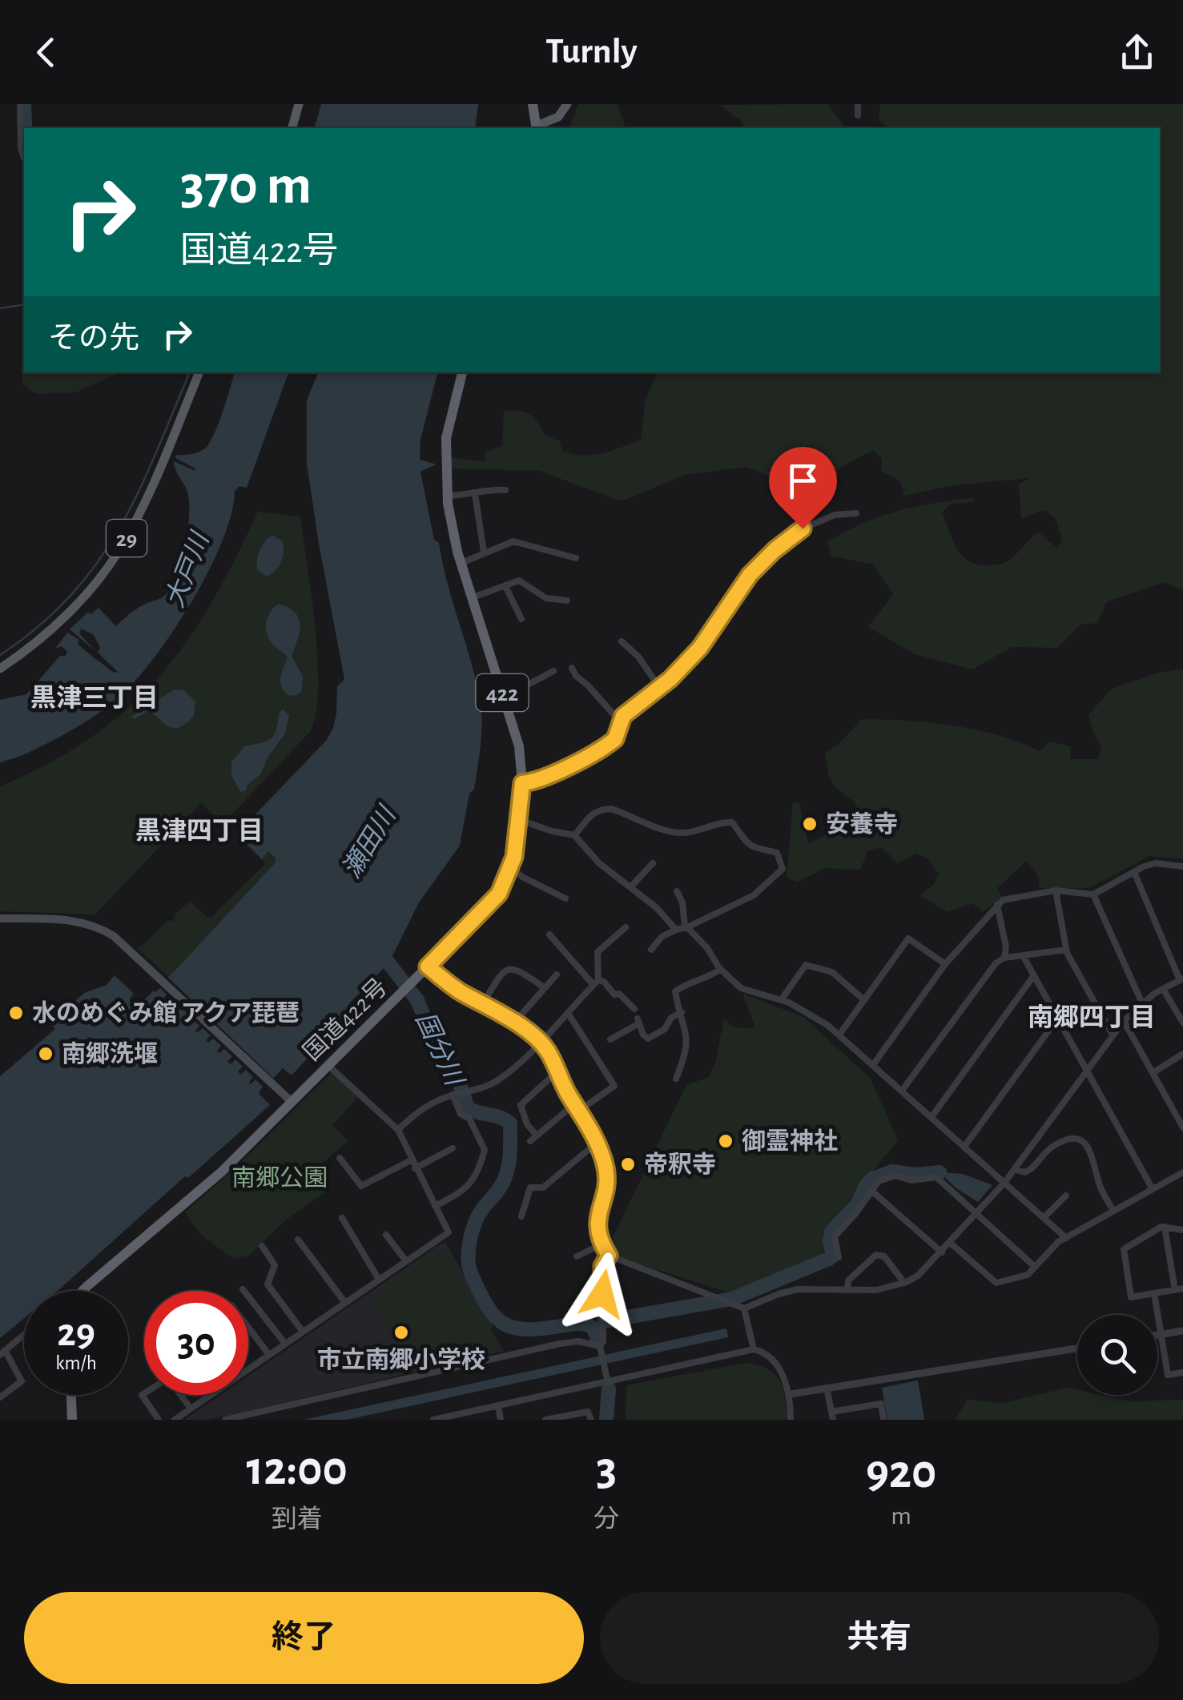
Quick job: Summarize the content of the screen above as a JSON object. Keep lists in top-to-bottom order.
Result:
{
  "streets": {
    "highway": ["422", "国道422号"],
    "main road": ["29"]
  },
  "districts": ["黒津三丁目", "黒津四丁目", "南郷四丁目"],
  "water": ["大戸川", "瀬田川", "国分川"],
  "parks": ["南郷公園"],
  "places": [
    "安養寺",
    "水のめぐみ館 アクア琵琶",
    "南郷洗堰",
    "御霊神社",
    "帝釈寺",
    "市立南郷小学校"
  ],
  "page": {
    "header": "Turnly",
    "turn": ["370 m", "国道422号"],
    "then": "その先",
    "speed": "29 km/h",
    "limit": "30",
    "eta": [
      "12:00",
      "到着",
      "3",
      "分",
      "920",
      "m"
    ],
    "buttons": ["終了", "共有"]
  }
}
